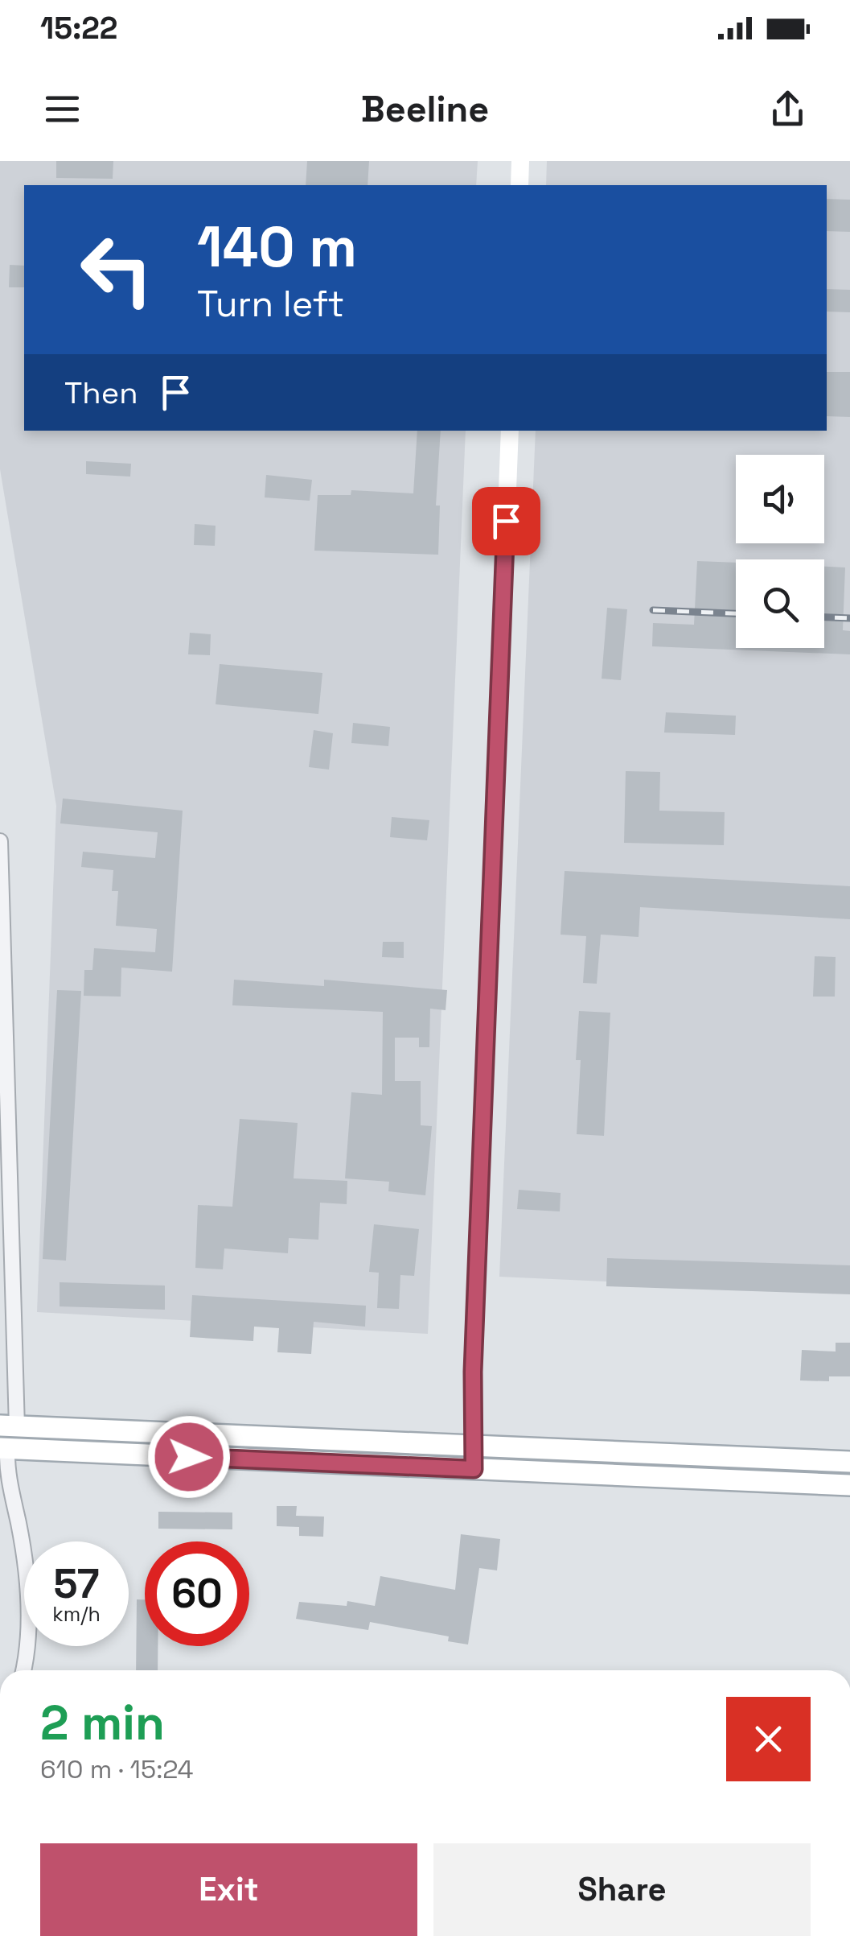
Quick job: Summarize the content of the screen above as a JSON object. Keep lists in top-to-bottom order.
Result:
{
  "page": {
    "status": "15:22",
    "header": "Beeline",
    "turn": ["140 m", "Turn left"],
    "then": "Then",
    "speed": "57 km/h",
    "limit": "60",
    "heading": ["2 min", "610 m · 15:24"],
    "buttons": ["Exit", "Share"]
  }
}
